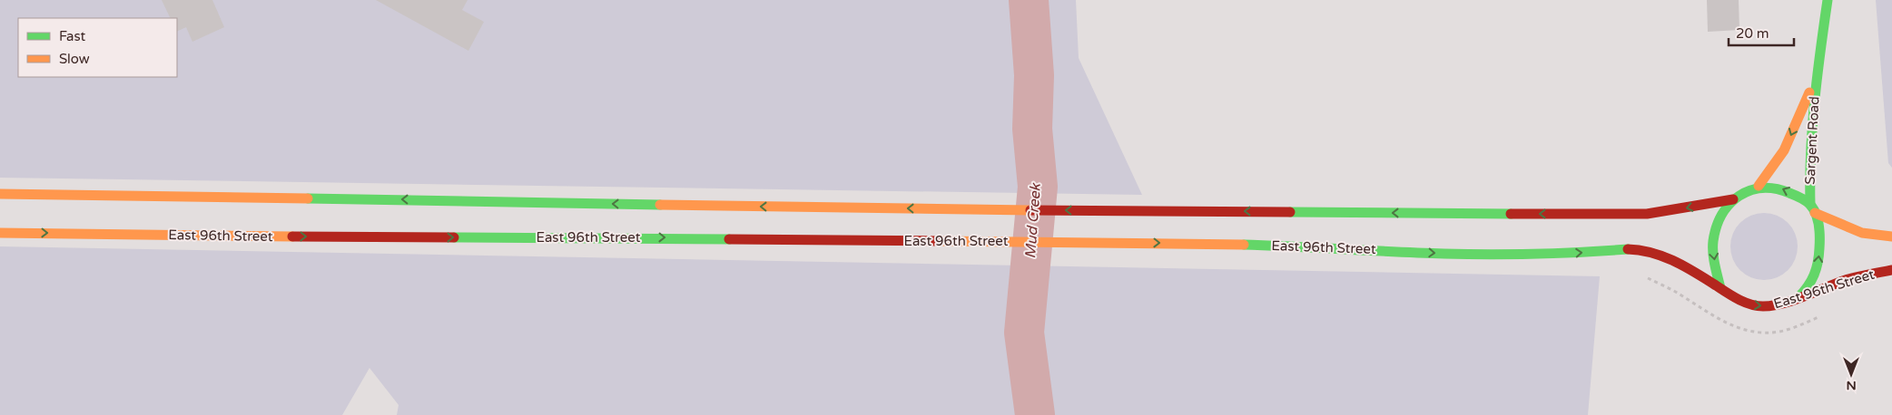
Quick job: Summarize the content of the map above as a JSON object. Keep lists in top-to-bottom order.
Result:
{
  "streets": {
    "main road": ["Sargent Road", "East 96th Street"]
  },
  "crossings": [
    ["Sargent Road", "East 96th Street"]
  ],
  "one_way": ["Sargent Road"],
  "water": ["Mud Creek"],
  "legend": ["Fast", "Slow"],
  "scale_bar": "20 m",
  "north": "bottom"
}
